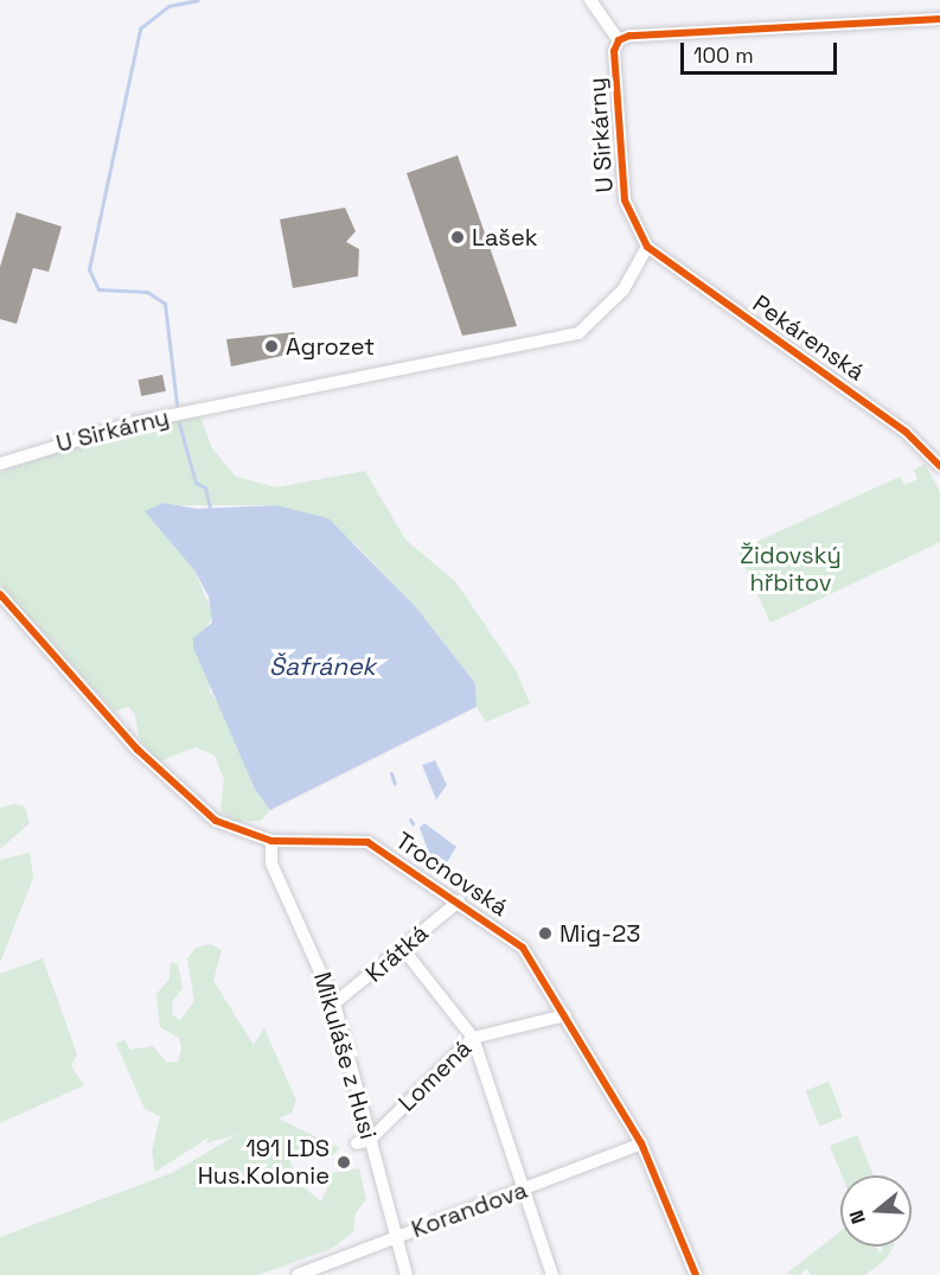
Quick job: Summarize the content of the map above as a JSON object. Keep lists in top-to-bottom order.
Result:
{
  "streets": {
    "street": [
      "U Sirkárny",
      "Pekárenská",
      "Trocnovská",
      "Krátká",
      "Mikuláše z Husi",
      "Lomená",
      "Korandova"
    ]
  },
  "crossings": [
    ["U Sirkárny", "Pekárenská"],
    ["Trocnovská", "Krátká"],
    ["Trocnovská", "Mikuláše z Husi"],
    ["Trocnovská", "Lomená"],
    ["Trocnovská", "Korandova"],
    ["Krátká", "Mikuláše z Husi"],
    ["Mikuláše z Husi", "Lomená"],
    ["Mikuláše z Husi", "Korandova"]
  ],
  "water": ["Šafránek"],
  "parks": ["Židovský hřbitov"],
  "places": [
    "Lašek",
    "Agrozet",
    "Mig-23",
    "191 LDS Hus.Kolonie"
  ],
  "scale_bar": "100 m",
  "north": "left"
}
